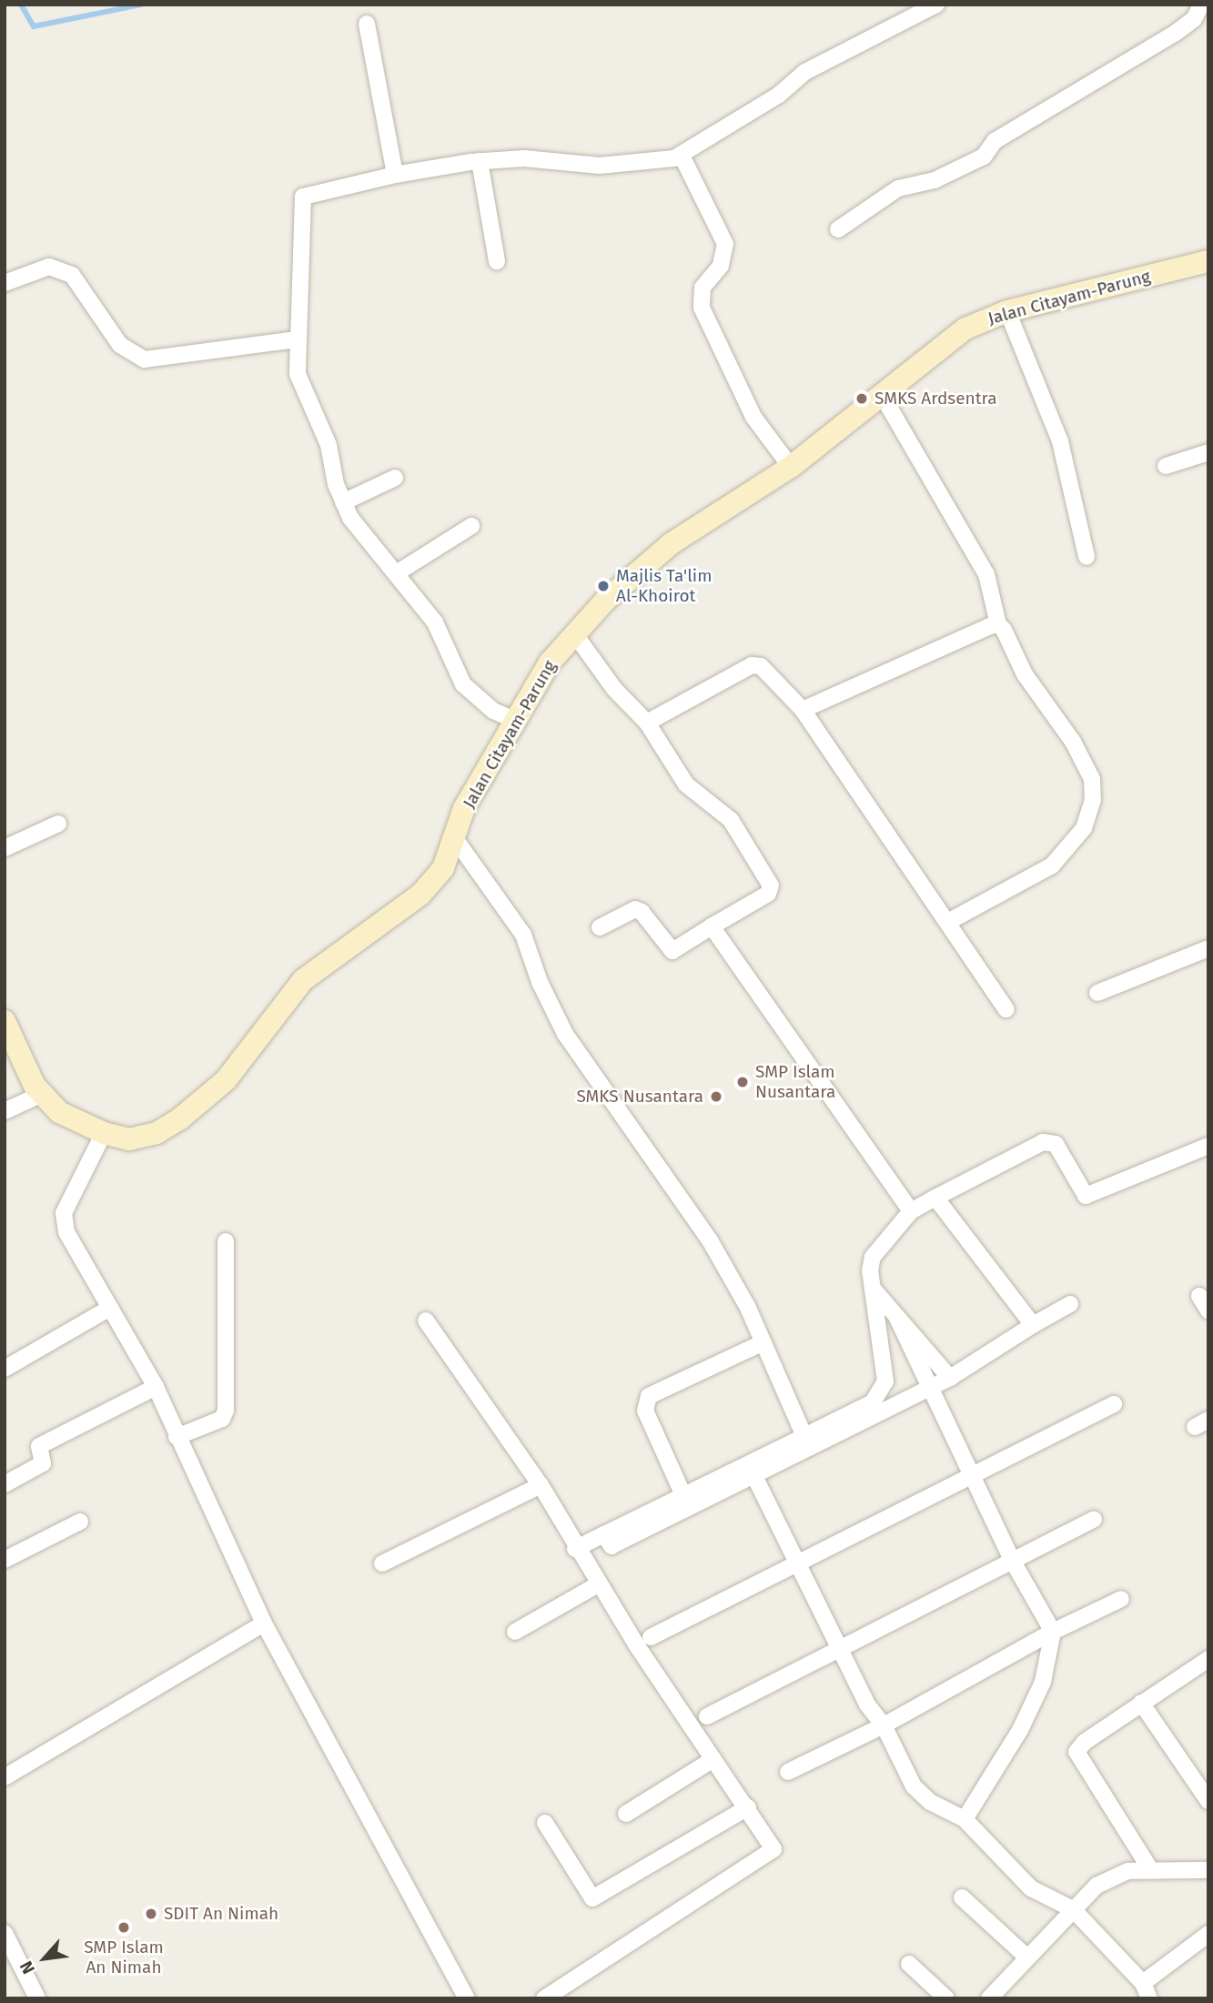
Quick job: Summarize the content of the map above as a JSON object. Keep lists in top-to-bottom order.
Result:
{
  "streets": {
    "street": ["Jalan Citayam-Parung"]
  },
  "places": [
    "SMKS Ardsentra",
    "Majlis Ta'lim Al-Khoirot",
    "SMP Islam Nusantara",
    "SMKS Nusantara",
    "SDIT An Nimah",
    "SMP Islam An Nimah"
  ],
  "north": "bottom left"
}
